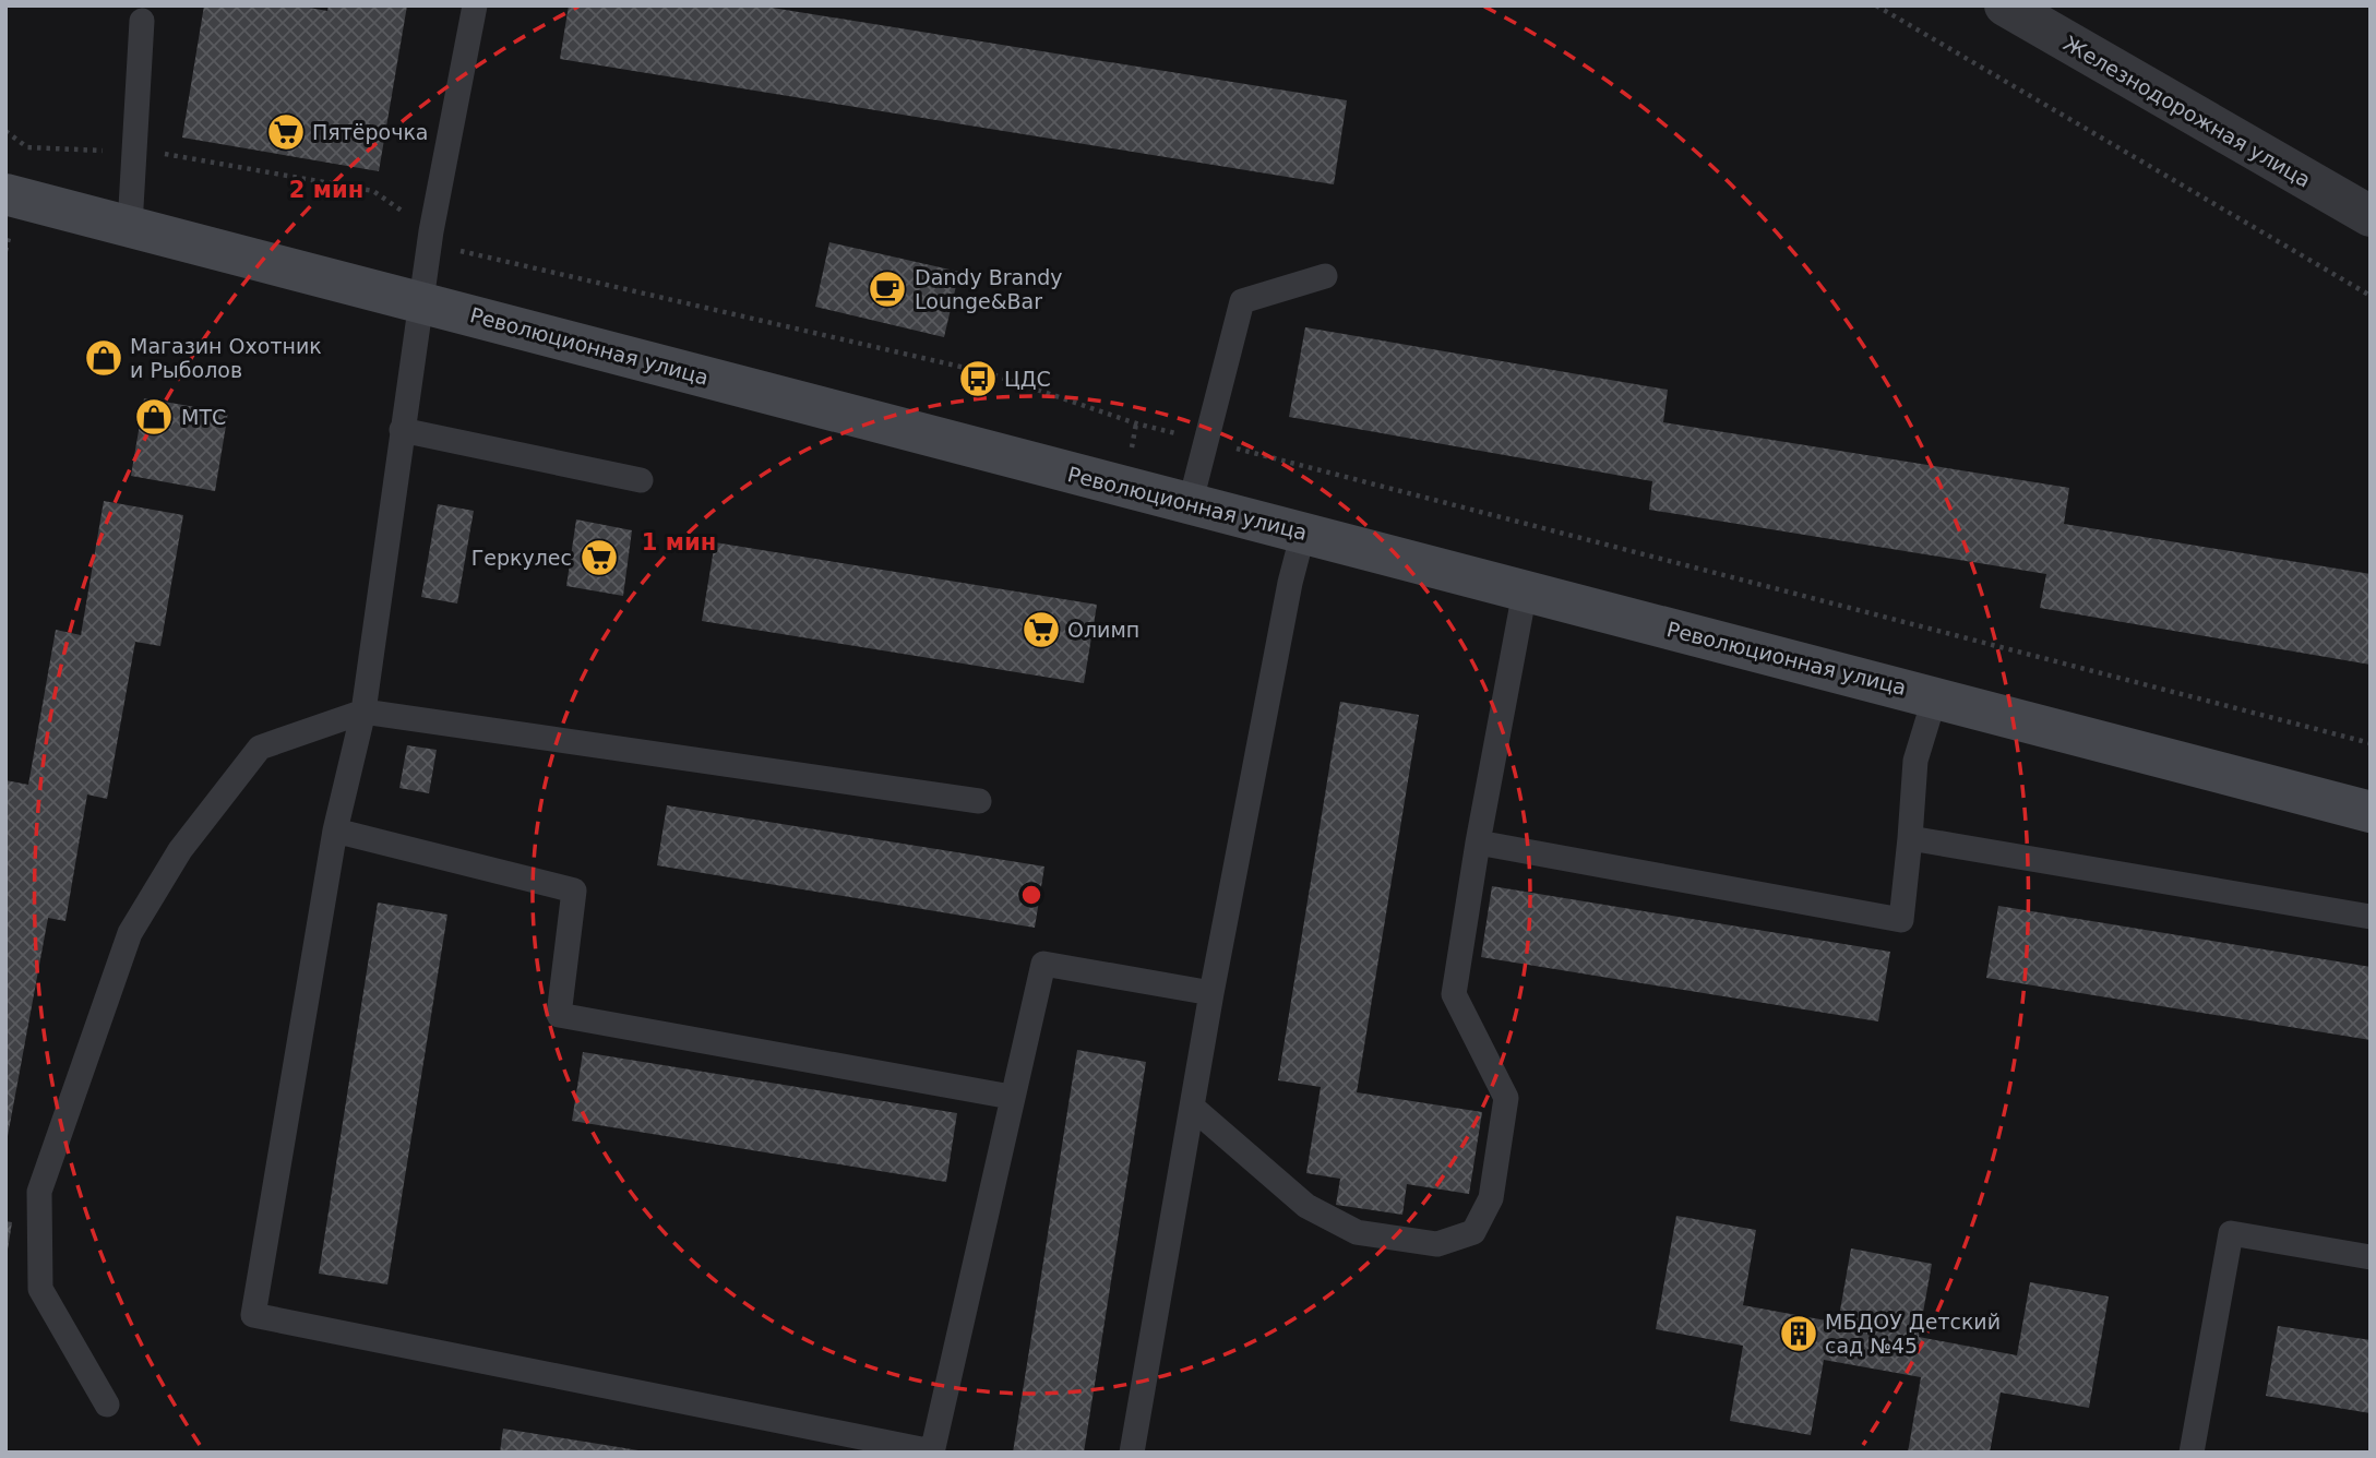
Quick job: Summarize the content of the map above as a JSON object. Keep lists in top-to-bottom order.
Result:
{
  "streets": {
    "main road": ["Революционная улица"],
    "street": ["Железнодорожная улица"]
  },
  "places": {
    "supermarket": ["Пятёрочка", "Геркулес", "Олимп"],
    "cafe": ["Dandy Brandy Lounge&Bar"],
    "shop": ["Магазин Охотник и Рыболов", "МТС"],
    "bus stop": ["ЦДС"],
    "building": ["МБДОУ Детский сад №45"]
  },
  "rings": ["2 мин", "1 мин"]
}
